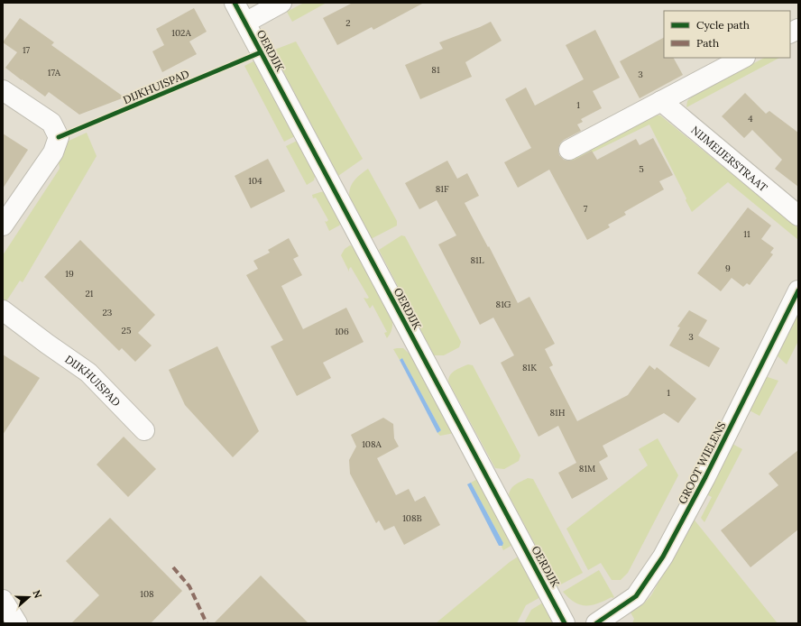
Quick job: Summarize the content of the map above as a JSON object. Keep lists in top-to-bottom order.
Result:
{
  "streets": {
    "street": [
      "OERDIJK",
      "DIJKHUISPAD",
      "NIJMEIJERSTRAAT",
      "GROOT WIELENS"
    ]
  },
  "house_numbers": [
    "2",
    "102A",
    "17",
    "81",
    "17A",
    "3",
    "1",
    "4",
    "5",
    "104",
    "81F",
    "7",
    "11",
    "81L",
    "9",
    "19",
    "21",
    "81G",
    "23",
    "25",
    "106",
    "3",
    "81K",
    "1",
    "81H",
    "108A",
    "81M",
    "108B",
    "108"
  ],
  "legend": ["Cycle path", "Path"],
  "north": "right"
}
